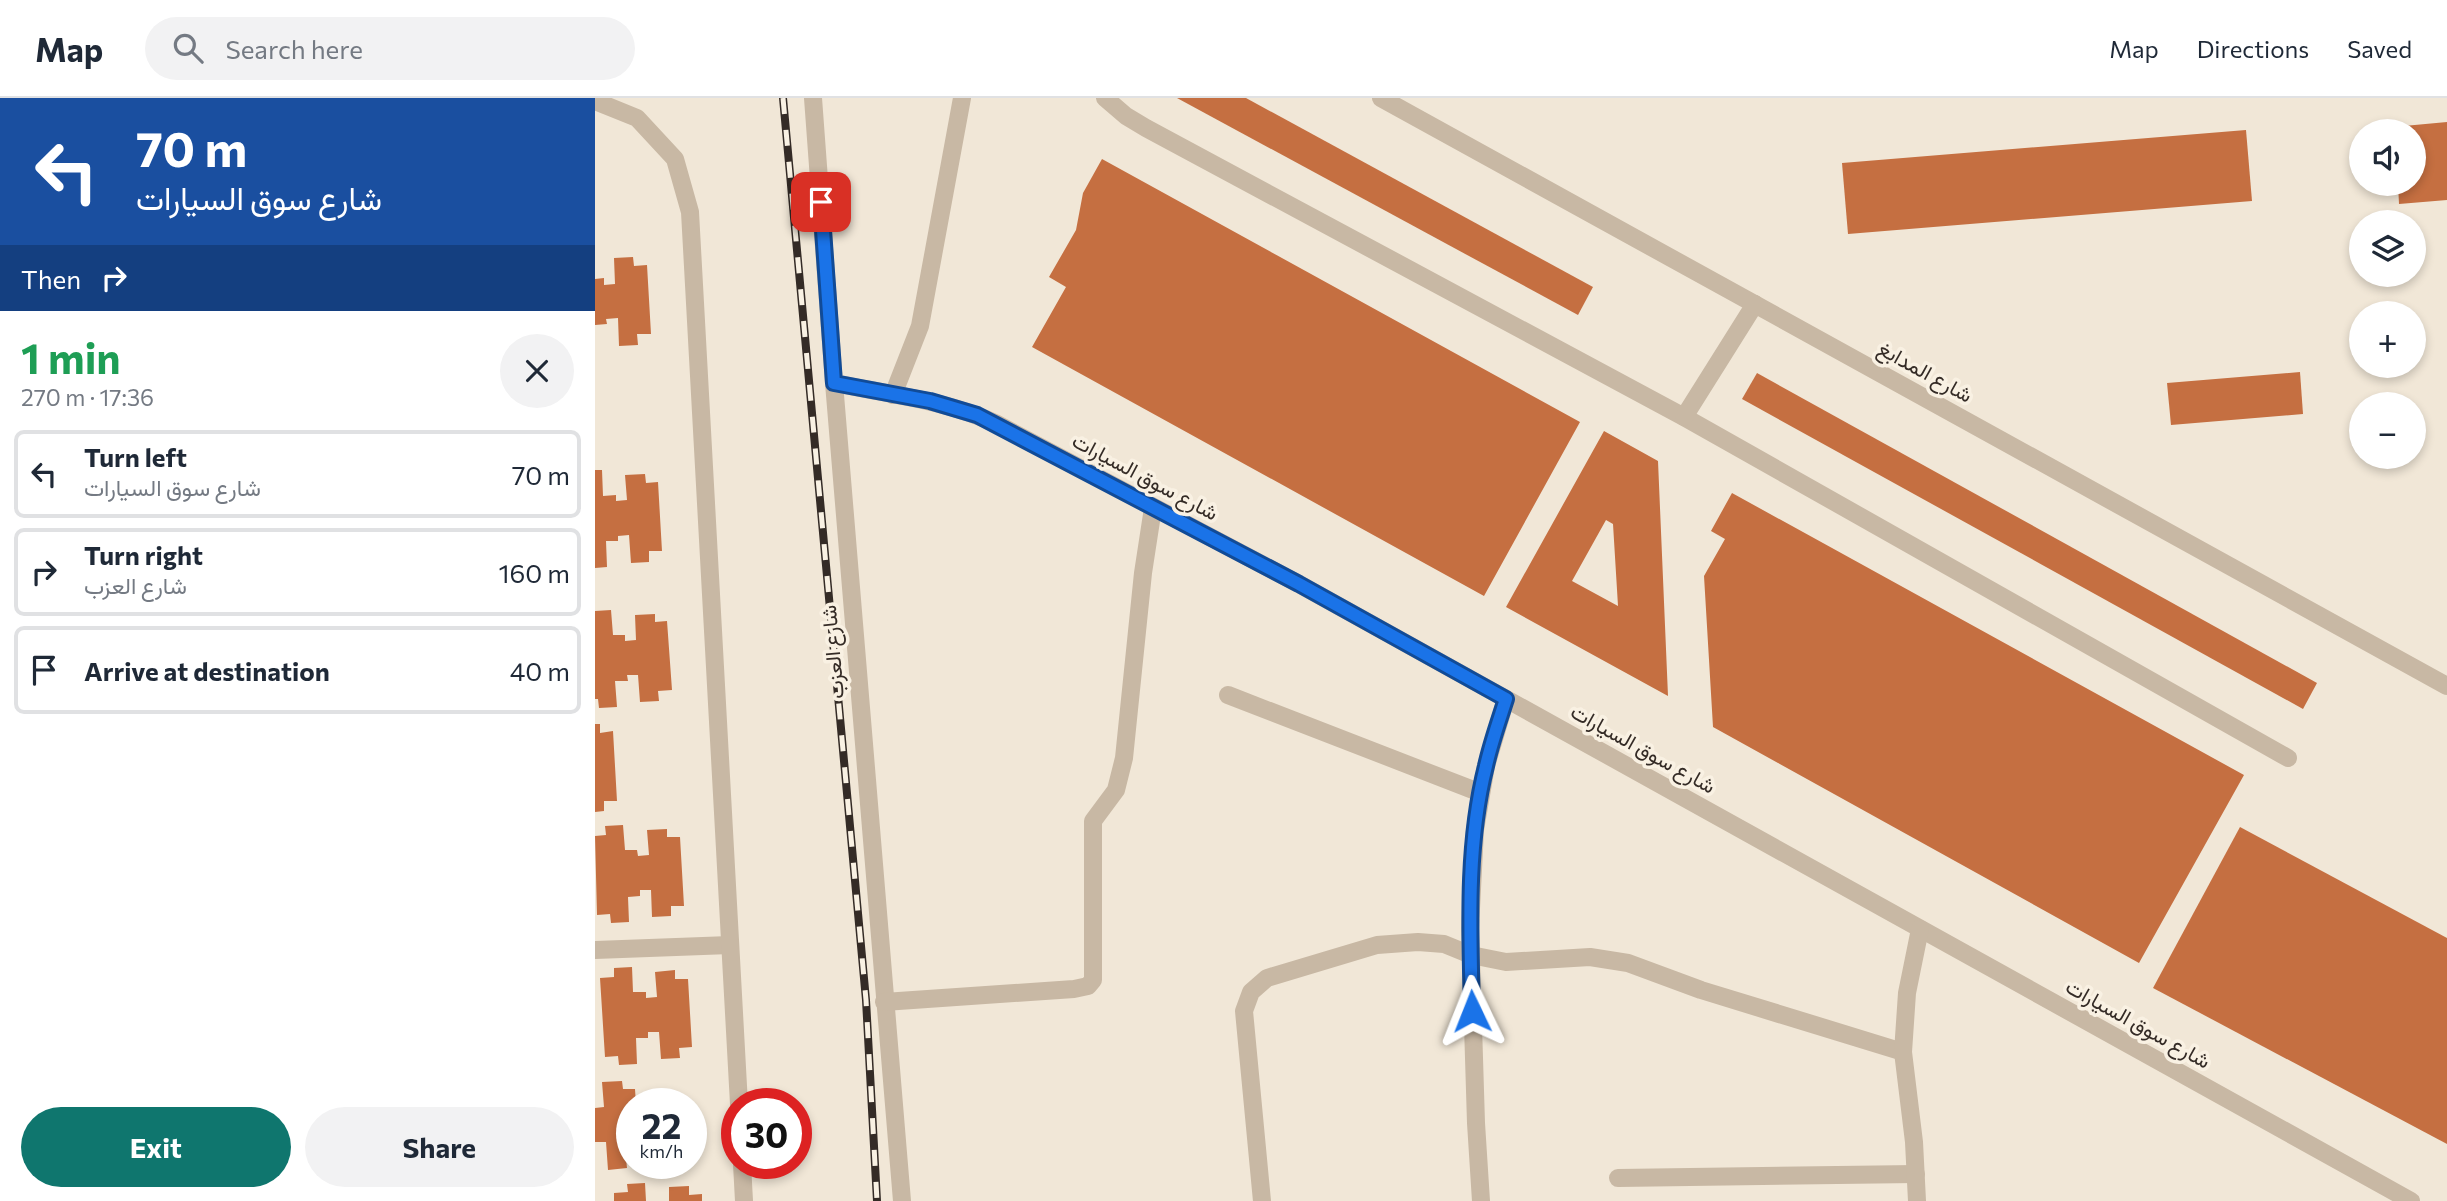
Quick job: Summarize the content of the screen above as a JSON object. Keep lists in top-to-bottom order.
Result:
{
  "streets": {
    "street": ["شارع المدابغ", "شارع سوق السيارات", "شارع العزب"]
  },
  "crossings": [
    ["شارع سوق السيارات", "شارع العزب"]
  ],
  "page": {
    "header": "Map",
    "search": "Search here",
    "nav": ["Map", "Directions", "Saved"],
    "turn": ["70 m", "شارع سوق السيارات"],
    "map_buttons": ["+", "−"],
    "then": "Then",
    "heading": ["1 min", "270 m · 17:36"],
    "list": [
      {
        "name": "Turn left",
        "note": "شارع سوق السيارات",
        "value": "70 m"
      },
      {
        "name": "Turn right",
        "note": "شارع العزب",
        "value": "160 m"
      },
      {
        "name": "Arrive at destination",
        "value": "40 m"
      }
    ],
    "speed": "22 km/h",
    "limit": "30",
    "buttons": ["Exit", "Share"]
  }
}
